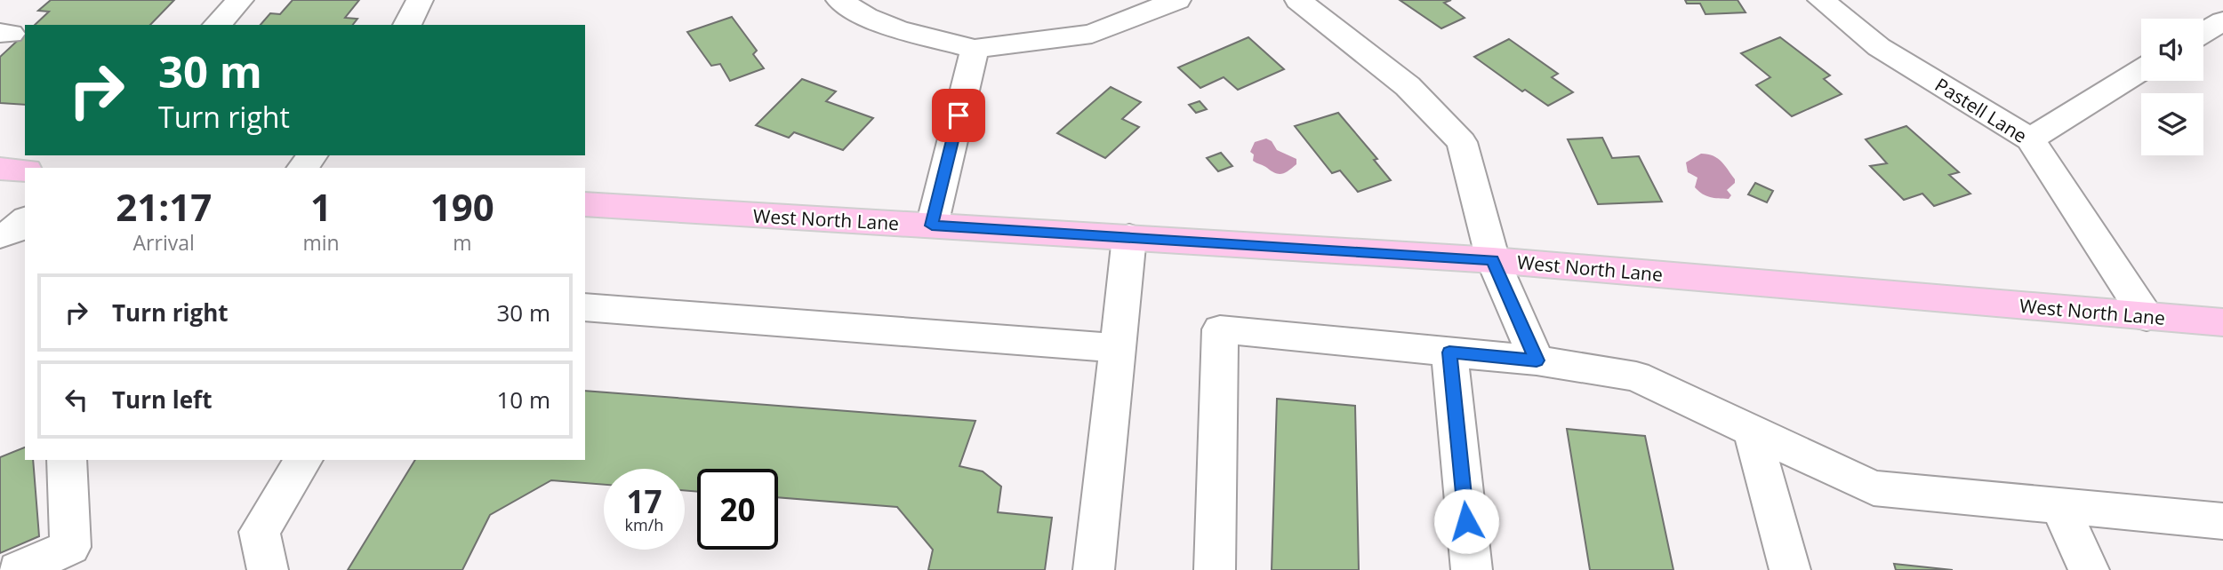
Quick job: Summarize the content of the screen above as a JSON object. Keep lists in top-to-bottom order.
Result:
{
  "streets": {
    "main road": ["West North Lane"],
    "street": ["Pastell Lane"]
  },
  "crossings": [
    ["Pastell Lane", "West North Lane"]
  ],
  "page": {
    "turn": ["30 m", "Turn right"],
    "eta": [
      "21:17",
      "Arrival",
      "1",
      "min",
      "190",
      "m"
    ],
    "list": [
      {
        "name": "Turn right",
        "value": "30 m"
      },
      {
        "name": "Turn left",
        "value": "10 m"
      }
    ],
    "speed": "17 km/h",
    "limit": "20"
  }
}
